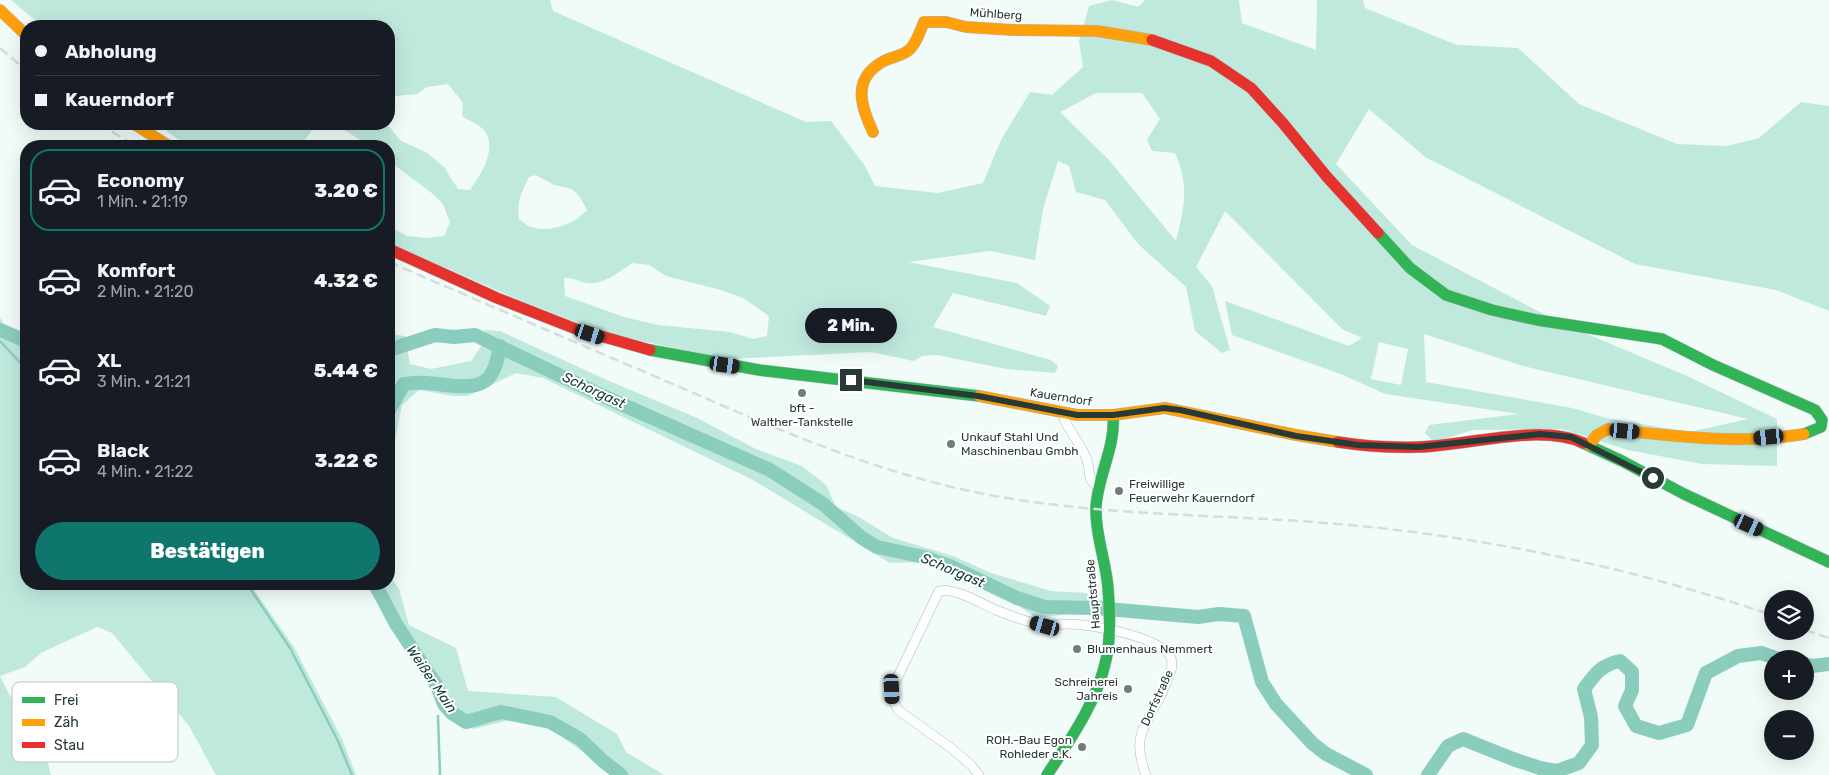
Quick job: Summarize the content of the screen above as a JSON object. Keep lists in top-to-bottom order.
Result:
{
  "streets": {
    "main road": ["Mühlberg", "Kauerndorf", "Hauptstraße"],
    "street": ["Dorfstraße"]
  },
  "crossings": [
    ["Mühlberg", "Kauerndorf"],
    ["Kauerndorf", "Hauptstraße"],
    ["Hauptstraße", "Dorfstraße"]
  ],
  "water": ["Schorgast", "Weißer Main"],
  "places": [
    "bft - Walther-Tankstelle",
    "Unkauf Stahl Und Maschinenbau Gmbh",
    "Freiwillige Feuerwehr Kauerndorf",
    "Blumenhaus Nemmert",
    "Schreinerei Jahreis",
    "ROH.-Bau Egon Rohleder e.K."
  ],
  "legend": ["Frei", "Zäh", "Stau"],
  "page": {
    "banner": ["Abholung", "Kauerndorf"],
    "list": [
      {
        "name": "Economy",
        "note": "1 Min. · 21:19",
        "value": "3.20 €"
      },
      {
        "name": "Komfort",
        "note": "2 Min. · 21:20",
        "value": "4.32 €"
      },
      {
        "name": "XL",
        "note": "3 Min. · 21:21",
        "value": "5.44 €"
      },
      {
        "name": "Black",
        "note": "4 Min. · 21:22",
        "value": "3.22 €"
      }
    ],
    "bubble": "2 Min.",
    "buttons": "Bestätigen",
    "map_buttons": ["+", "−"]
  }
}
